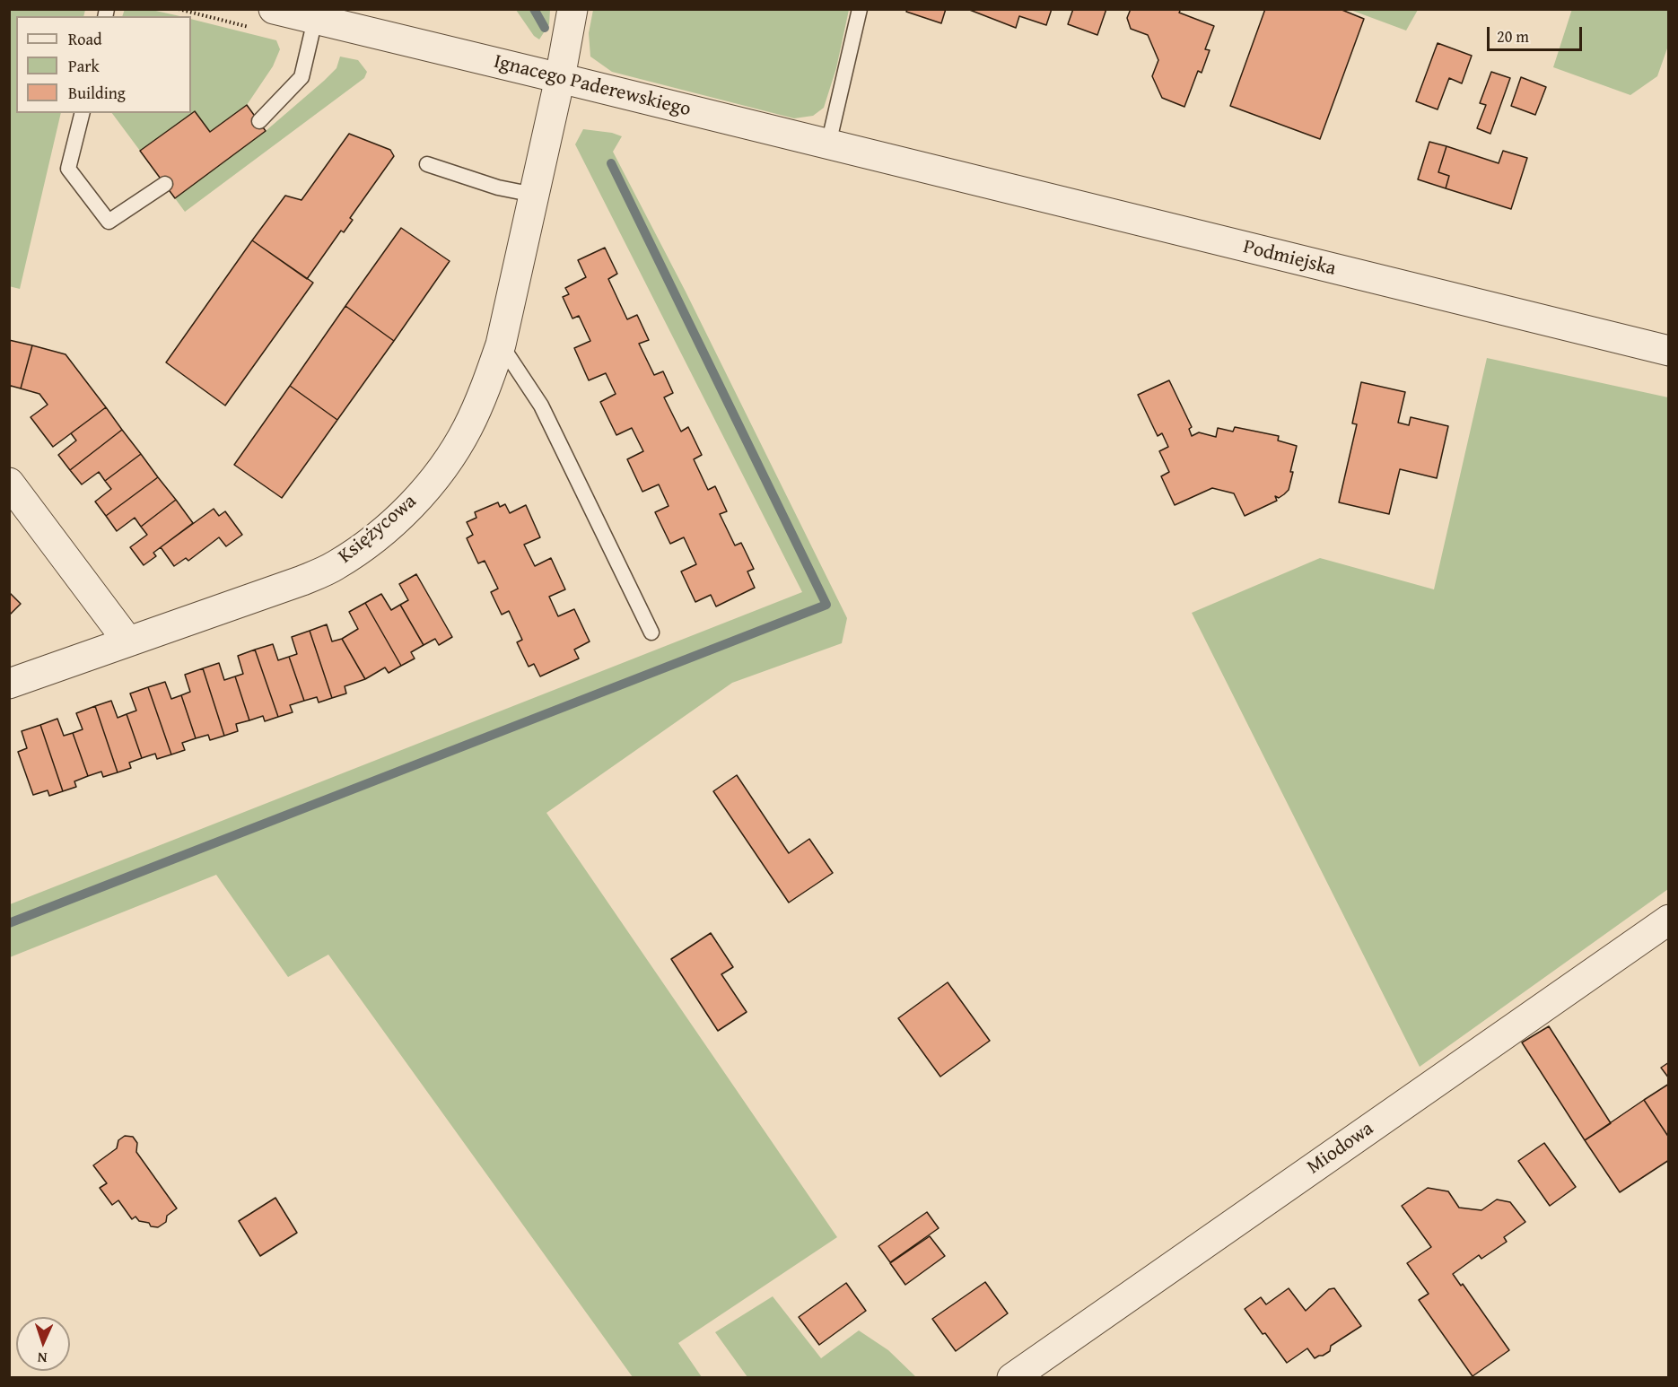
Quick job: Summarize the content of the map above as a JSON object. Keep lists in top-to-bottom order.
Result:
{
  "streets": {
    "street": [
      "Ignacego Paderewskiego",
      "Podmiejska",
      "Księżycowa",
      "Miodowa"
    ]
  },
  "crossings": [
    ["Ignacego Paderewskiego", "Podmiejska"],
    ["Ignacego Paderewskiego", "Księżycowa"]
  ],
  "legend": ["Road", "Park", "Building"],
  "scale_bar": "20 m",
  "north": "bottom"
}
